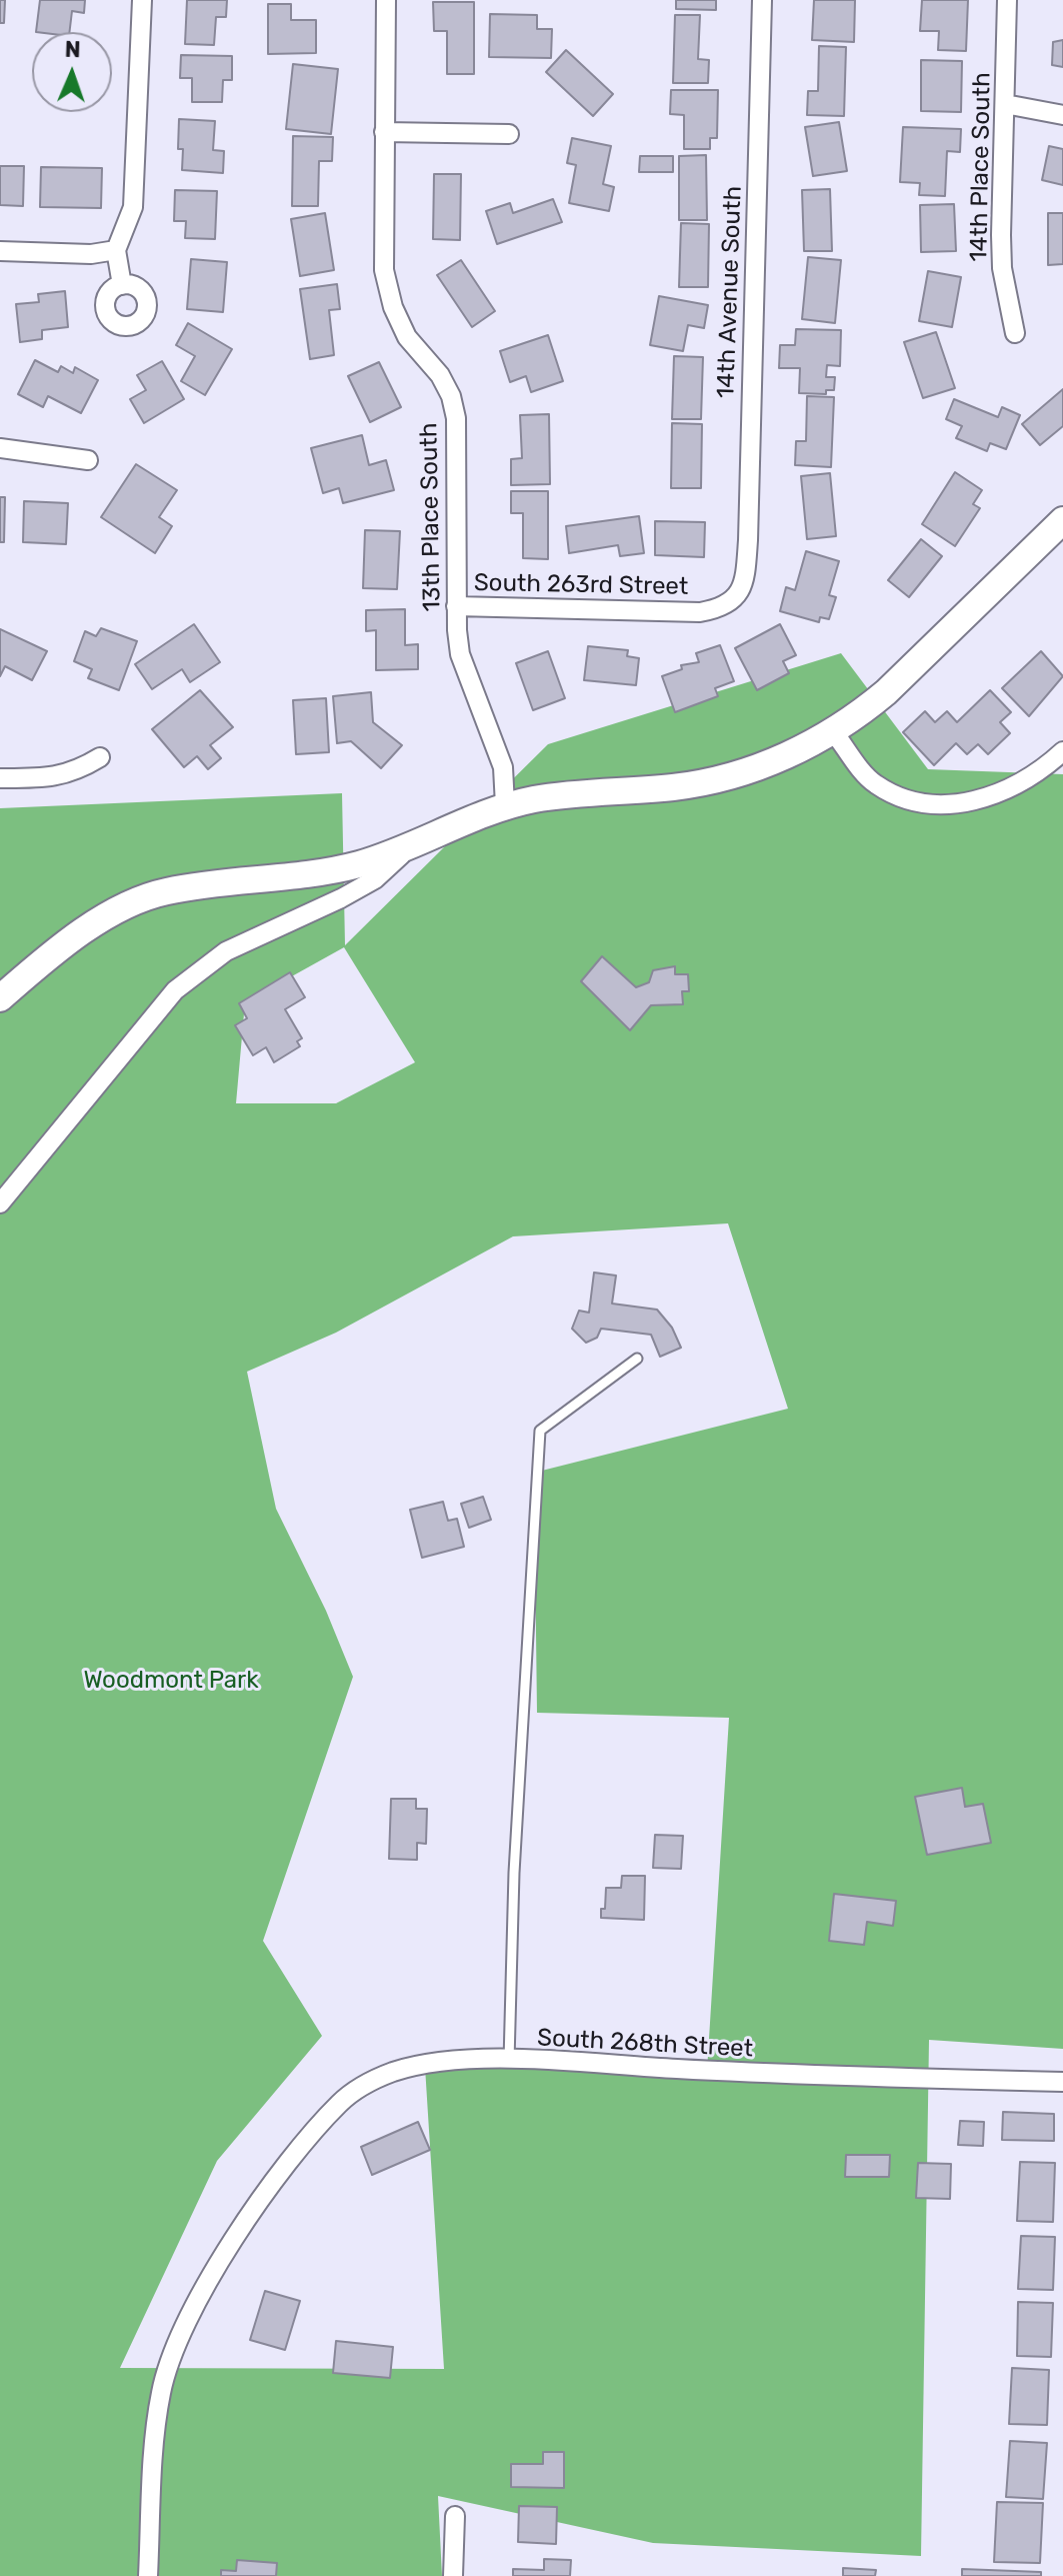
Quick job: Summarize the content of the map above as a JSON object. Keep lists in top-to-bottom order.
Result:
{
  "streets": {
    "street": [
      "14th Place South",
      "14th Avenue South",
      "13th Place South",
      "South 263rd Street",
      "South 268th Street"
    ]
  },
  "crossings": [
    ["14th Avenue South", "South 263rd Street"],
    ["13th Place South", "South 263rd Street"]
  ],
  "parks": ["Woodmont Park"],
  "north": "top"
}
